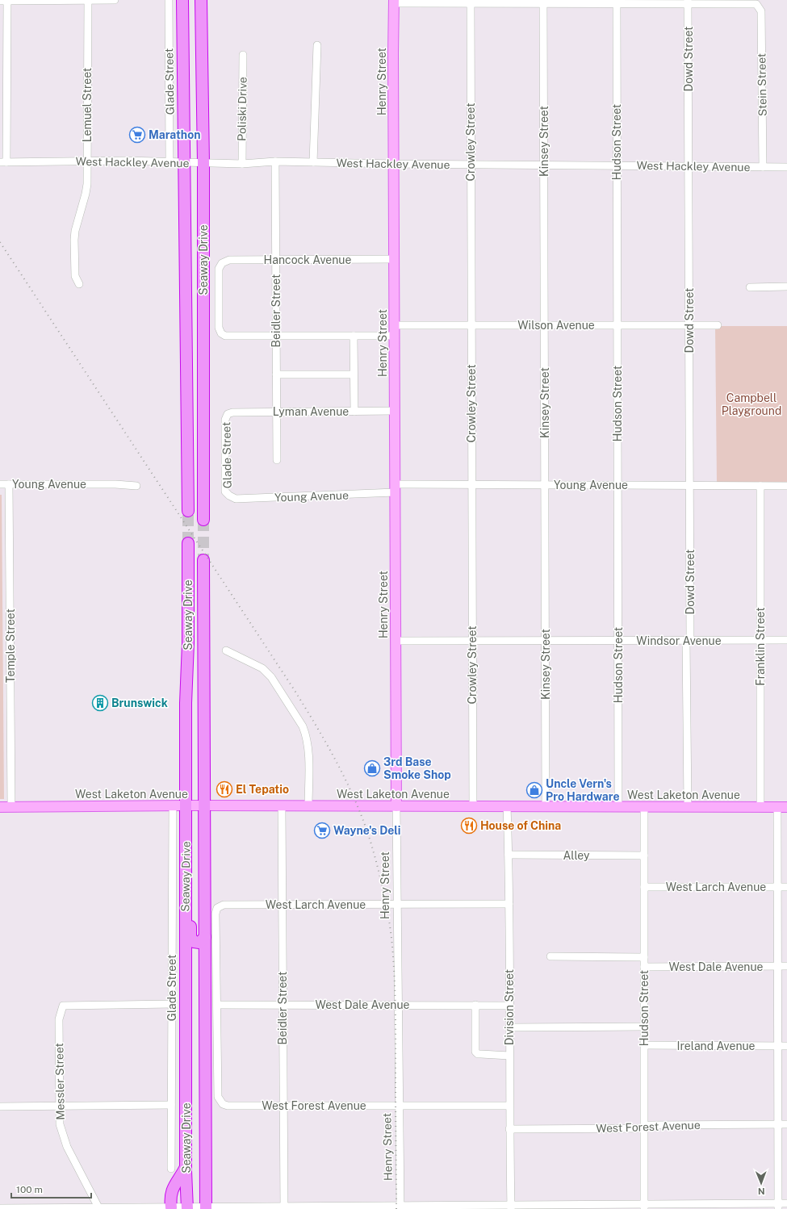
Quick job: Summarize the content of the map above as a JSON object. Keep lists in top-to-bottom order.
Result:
{
  "streets": {
    "highway": ["Seaway Drive"],
    "main road": ["Henry Street", "West Laketon Avenue"],
    "street": [
      "Dowd Street",
      "Glade Street",
      "Stein Street",
      "Lemuel Street",
      "Poliski Drive",
      "Kinsey Street",
      "Crowley Street",
      "Hudson Street",
      "West Hackley Avenue",
      "Hancock Avenue",
      "Beidler Street",
      "Wilson Avenue",
      "Lyman Avenue",
      "Young Avenue",
      "Windsor Avenue",
      "Temple Street",
      "Franklin Street",
      "Alley",
      "West Larch Avenue",
      "West Dale Avenue",
      "Division Street",
      "Ireland Avenue",
      "Messler Street",
      "West Forest Avenue"
    ]
  },
  "crossings": [
    ["Dowd Street", "Stein Street"],
    ["Dowd Street", "West Hackley Avenue"],
    ["Dowd Street", "Wilson Avenue"],
    ["Dowd Street", "Young Avenue"],
    ["Dowd Street", "Windsor Avenue"],
    ["Dowd Street", "West Laketon Avenue"],
    ["Glade Street", "West Hackley Avenue"],
    ["Glade Street", "Lyman Avenue"],
    ["Glade Street", "Young Avenue"],
    ["Glade Street", "West Laketon Avenue"],
    ["Glade Street", "Messler Street"],
    ["Henry Street", "West Hackley Avenue"],
    ["Henry Street", "Hancock Avenue"],
    ["Henry Street", "Wilson Avenue"],
    ["Henry Street", "Lyman Avenue"],
    ["Henry Street", "Young Avenue"],
    ["Henry Street", "Windsor Avenue"],
    ["Henry Street", "West Laketon Avenue"],
    ["Henry Street", "West Larch Avenue"],
    ["Henry Street", "West Dale Avenue"],
    ["Henry Street", "West Forest Avenue"],
    ["Stein Street", "West Hackley Avenue"],
    ["Lemuel Street", "West Hackley Avenue"],
    ["Poliski Drive", "West Hackley Avenue"],
    ["Kinsey Street", "West Hackley Avenue"],
    ["Kinsey Street", "Wilson Avenue"],
    ["Kinsey Street", "Young Avenue"],
    ["Kinsey Street", "Windsor Avenue"],
    ["Kinsey Street", "West Laketon Avenue"],
    ["Crowley Street", "West Hackley Avenue"],
    ["Crowley Street", "Wilson Avenue"],
    ["Crowley Street", "Young Avenue"],
    ["Crowley Street", "Windsor Avenue"],
    ["Crowley Street", "West Laketon Avenue"],
    ["Hudson Street", "West Hackley Avenue"],
    ["Hudson Street", "Wilson Avenue"],
    ["Hudson Street", "Young Avenue"],
    ["Hudson Street", "Windsor Avenue"],
    ["Hudson Street", "West Laketon Avenue"],
    ["Hudson Street", "Alley"],
    ["Hudson Street", "West Larch Avenue"],
    ["Hudson Street", "West Dale Avenue"],
    ["Hudson Street", "Ireland Avenue"],
    ["Hudson Street", "West Forest Avenue"],
    ["West Hackley Avenue", "Seaway Drive"],
    ["West Hackley Avenue", "Beidler Street"],
    ["Seaway Drive", "West Laketon Avenue"],
    ["Hancock Avenue", "Beidler Street"],
    ["Beidler Street", "Lyman Avenue"],
    ["Beidler Street", "West Laketon Avenue"],
    ["Beidler Street", "West Larch Avenue"],
    ["Beidler Street", "West Dale Avenue"],
    ["Beidler Street", "West Forest Avenue"],
    ["Young Avenue", "Temple Street"],
    ["Young Avenue", "Franklin Street"],
    ["Windsor Avenue", "Franklin Street"],
    ["Temple Street", "West Laketon Avenue"],
    ["Franklin Street", "West Laketon Avenue"],
    ["West Laketon Avenue", "Division Street"],
    ["Alley", "Division Street"],
    ["West Larch Avenue", "West Dale Avenue"],
    ["West Larch Avenue", "Division Street"],
    ["West Larch Avenue", "West Forest Avenue"],
    ["West Dale Avenue", "Division Street"],
    ["West Dale Avenue", "West Forest Avenue"],
    ["Division Street", "West Forest Avenue"]
  ],
  "parks": ["Campbell Playground"],
  "places": {
    "supermarket": ["Marathon", "Wayne's Deli"],
    "building": ["Brunswick"],
    "shop": ["3rd Base Smoke Shop", "Uncle Vern's Pro Hardware"],
    "restaurant": ["El Tepatio", "House of China"]
  },
  "scale_bar": "100 m",
  "north": "bottom"
}
